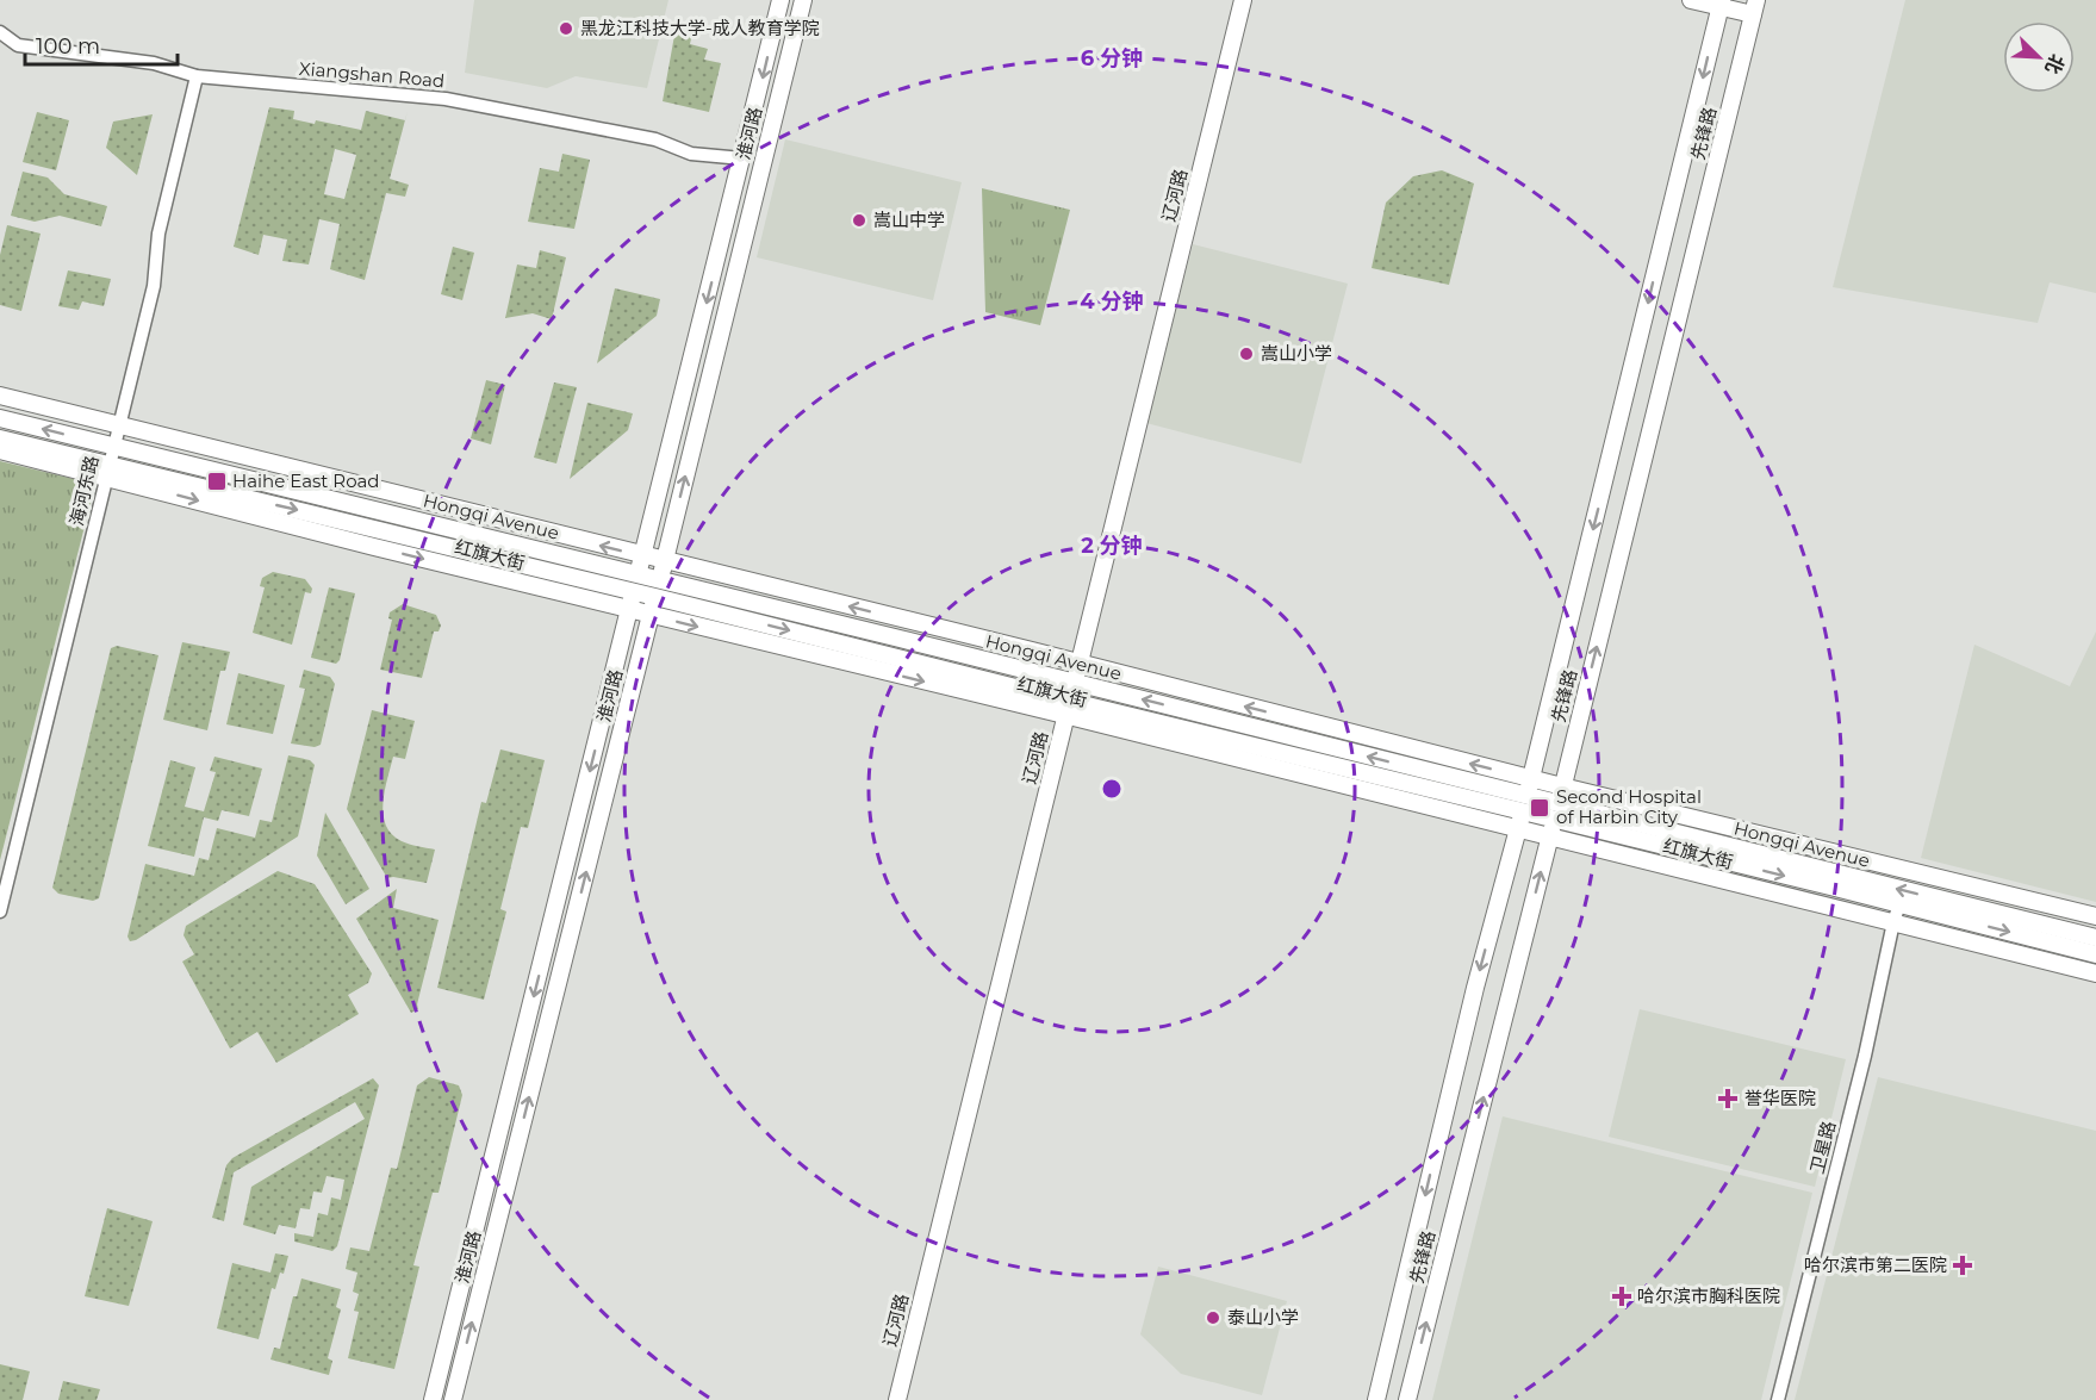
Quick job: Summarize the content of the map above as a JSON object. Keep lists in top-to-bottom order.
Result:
{
  "streets": {
    "main road": [
      "淮河路",
      "先锋路",
      "辽河路",
      "Hongqi Avenue",
      "红旗大街"
    ],
    "street": ["Xiangshan Road", "海河东路", "卫星路"]
  },
  "crossings": [
    ["Xiangshan Road", "淮河路"],
    ["Xiangshan Road", "海河东路"],
    ["淮河路", "Hongqi Avenue"],
    ["淮河路", "红旗大街"],
    ["先锋路", "Hongqi Avenue"],
    ["先锋路", "红旗大街"],
    ["辽河路", "Hongqi Avenue"],
    ["辽河路", "红旗大街"],
    ["海河东路", "Hongqi Avenue"],
    ["海河东路", "红旗大街"],
    ["Hongqi Avenue", "红旗大街"],
    ["Hongqi Avenue", "卫星路"],
    ["红旗大街", "卫星路"]
  ],
  "places": {
    "other": [
      "黑龙江科技大学-成人教育学院",
      "嵩山中学",
      "嵩山小学",
      "泰山小学"
    ],
    "transit": ["Haihe East Road", "Second Hospital of Harbin City"],
    "health": ["誉华医院", "哈尔滨市第二医院", "哈尔滨市胸科医院"]
  },
  "scale_bar": "100 m",
  "north": "bottom right",
  "rings": ["6 分钟", "4 分钟", "2 分钟"]
}
